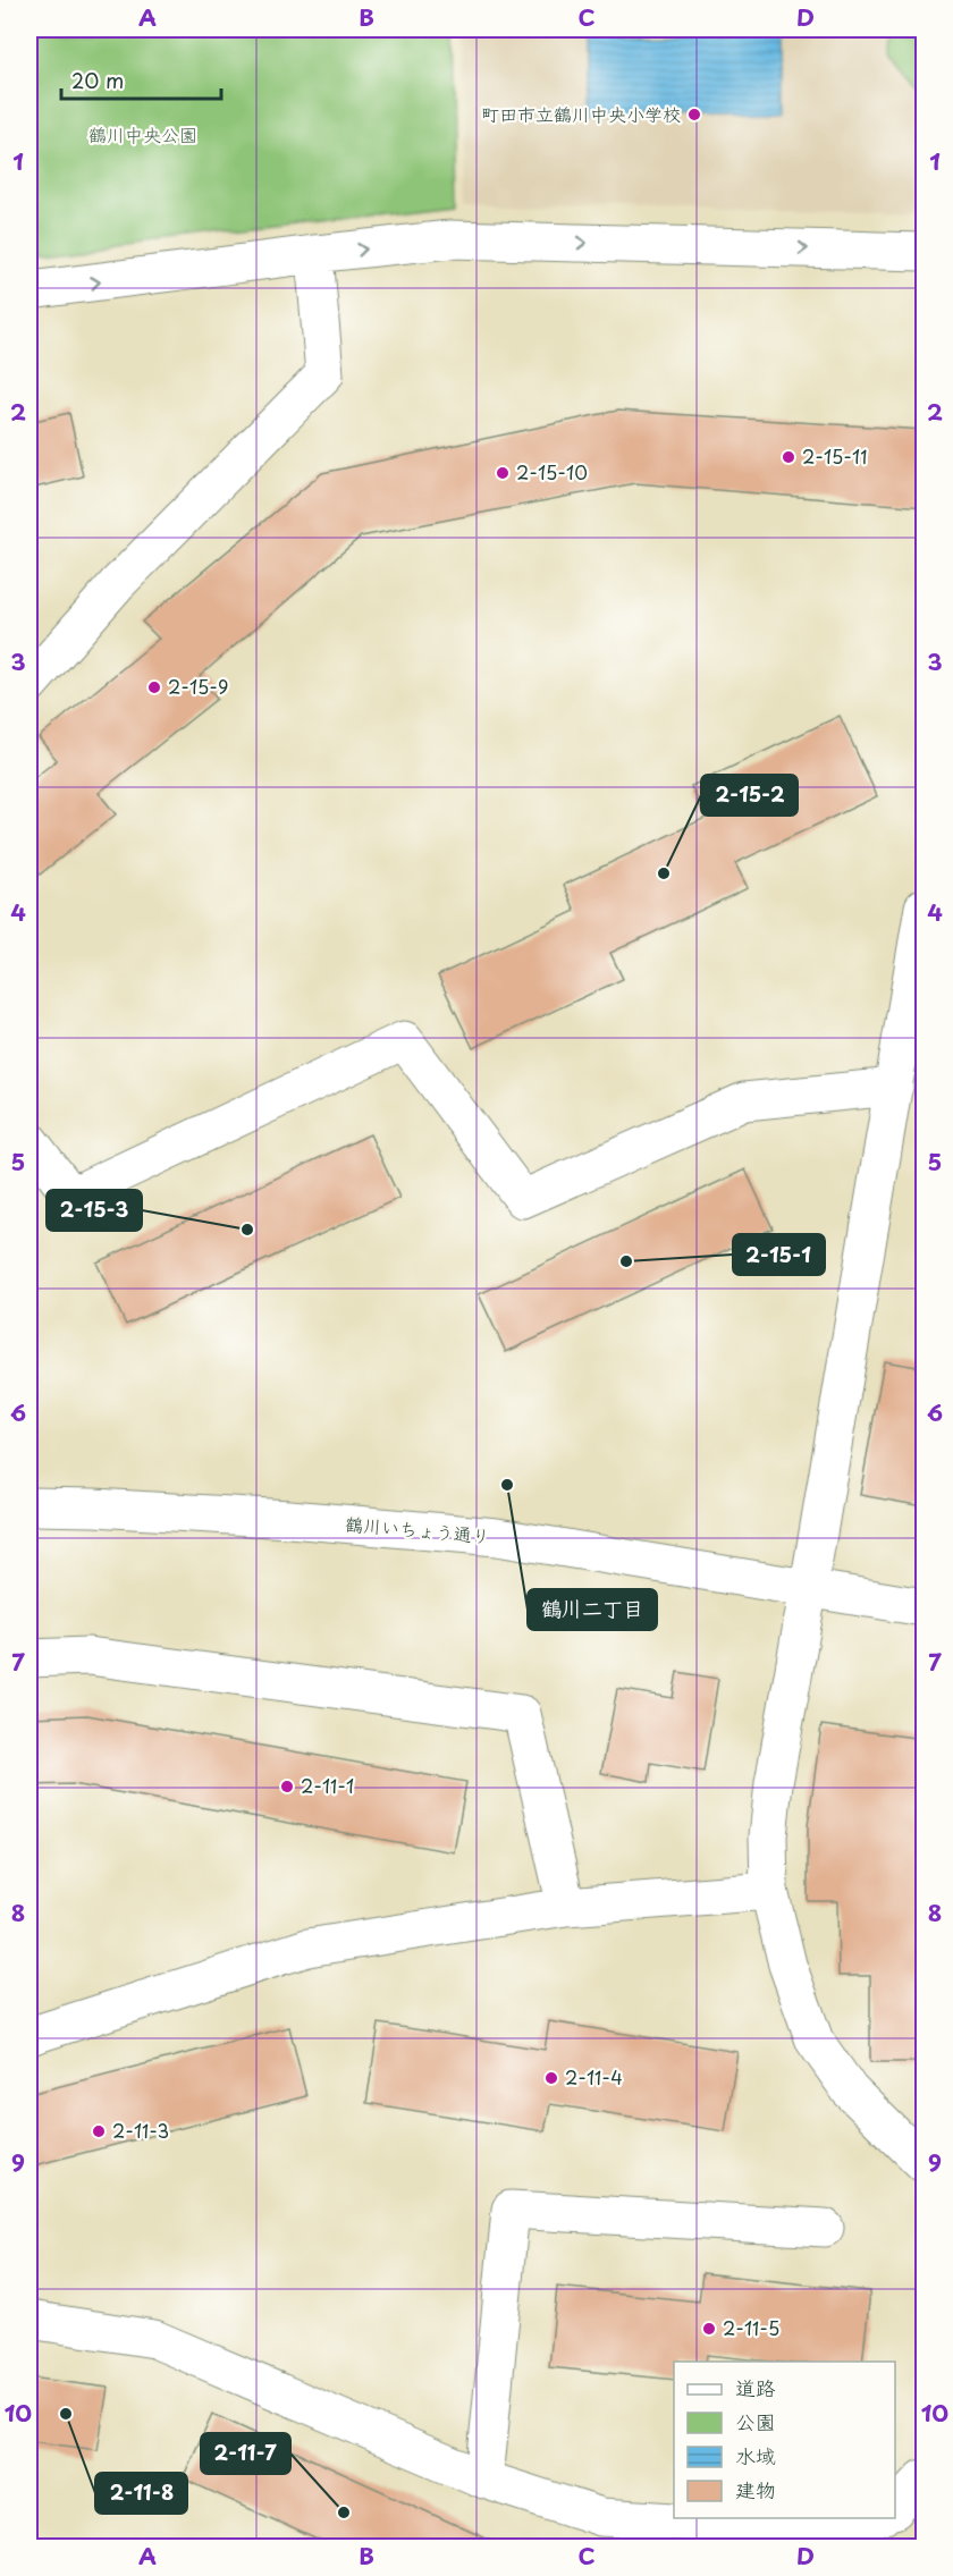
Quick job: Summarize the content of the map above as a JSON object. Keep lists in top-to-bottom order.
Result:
{
  "streets": {
    "street": ["鶴川いちょう通り"]
  },
  "parks": ["鶴川中央公園"],
  "places": [
    "町田市立鶴川中央小学校",
    "2-15-11",
    "2-15-10",
    "2-15-9",
    "2-15-2",
    "2-15-3",
    "2-15-1",
    "鶴川二丁目",
    "2-11-1",
    "2-11-4",
    "2-11-3",
    "2-11-5",
    "2-11-8",
    "2-11-7"
  ],
  "legend": [
    "道路",
    "公園",
    "水域",
    "建物"
  ],
  "scale_bar": "20 m",
  "grid": {
    "columns": [
      "A",
      "B",
      "C",
      "D"
    ],
    "rows": [
      "1",
      "2",
      "3",
      "4",
      "5",
      "6",
      "7",
      "8",
      "9",
      "10"
    ]
  }
}
